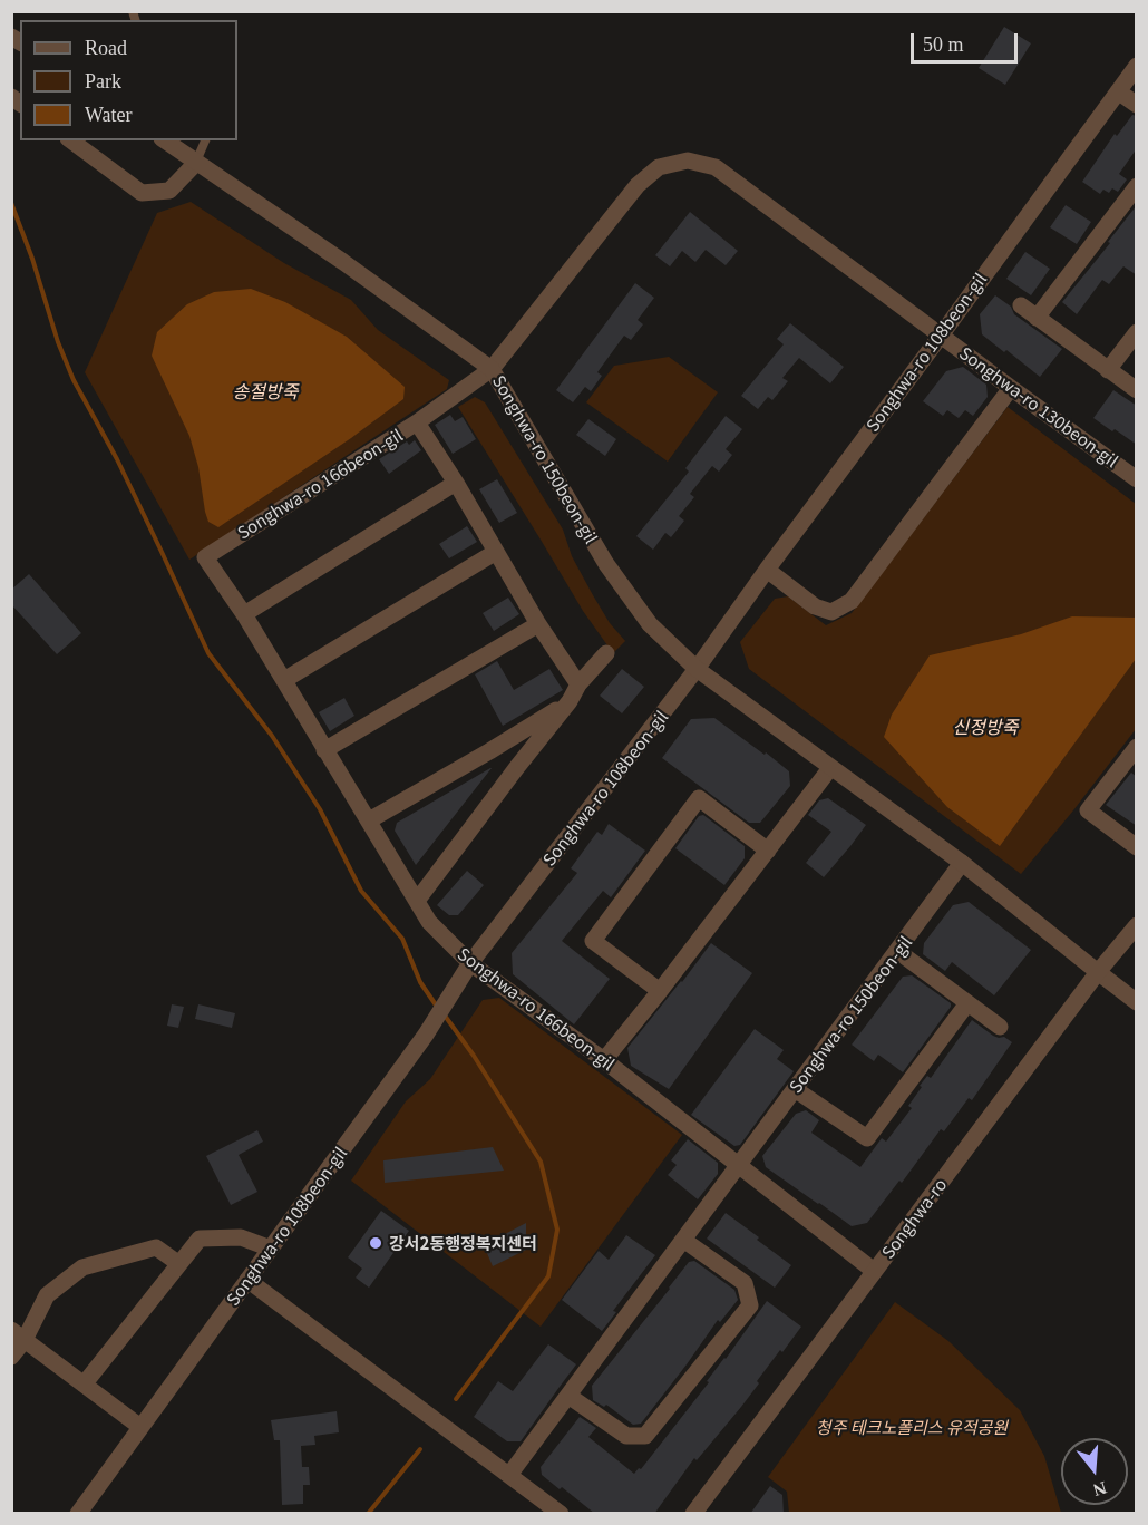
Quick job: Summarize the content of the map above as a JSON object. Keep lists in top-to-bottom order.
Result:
{
  "streets": {
    "street": [
      "Songhwa-ro 108beon-gil",
      "Songhwa-ro 130beon-gil",
      "Songhwa-ro 150beon-gil",
      "Songhwa-ro 166beon-gil",
      "Songhwa-ro"
    ]
  },
  "crossings": [
    ["Songhwa-ro 108beon-gil", "Songhwa-ro 130beon-gil"],
    ["Songhwa-ro 108beon-gil", "Songhwa-ro 150beon-gil"],
    ["Songhwa-ro 108beon-gil", "Songhwa-ro 166beon-gil"],
    ["Songhwa-ro 130beon-gil", "Songhwa-ro 150beon-gil"],
    ["Songhwa-ro 130beon-gil", "Songhwa-ro 166beon-gil"],
    ["Songhwa-ro 150beon-gil", "Songhwa-ro 166beon-gil"],
    ["Songhwa-ro 150beon-gil", "Songhwa-ro"],
    ["Songhwa-ro 166beon-gil", "Songhwa-ro"]
  ],
  "water": ["송절방죽", "신정방죽"],
  "parks": ["청주 테크노폴리스 유적공원"],
  "places": ["강서2동행정복지센터"],
  "legend": ["Road", "Park", "Water"],
  "scale_bar": "50 m",
  "north": "bottom"
}
